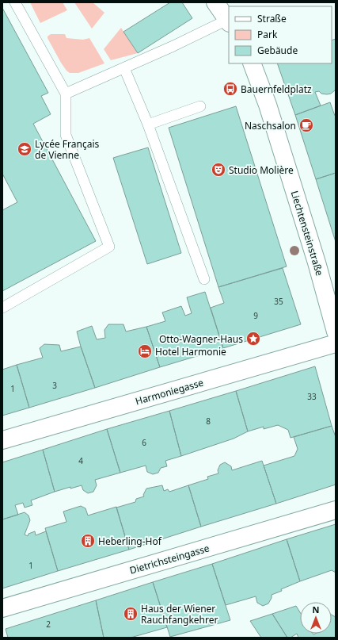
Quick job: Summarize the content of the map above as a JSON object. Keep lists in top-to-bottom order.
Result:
{
  "streets": {
    "street": ["Liechtensteinstraße", "Harmoniegasse", "Dietrichsteingasse"]
  },
  "places": {
    "bus stop": ["Bauernfeldplatz"],
    "cafe": ["Naschsalon"],
    "school or university": ["Lycée Français de Vienne"],
    "theatre": ["Studio Molière"],
    "place": ["Otto-Wagner-Haus"],
    "hotel": ["Hotel Harmonie"],
    "building": ["Heberling-Hof", "Haus der Wiener Rauchfangkehrer"]
  },
  "house_numbers": [
    "35",
    "9",
    "3",
    "1",
    "33",
    "8",
    "6",
    "4",
    "1",
    "2"
  ],
  "legend": ["Straße", "Park", "Gebäude"],
  "north": "top"
}
